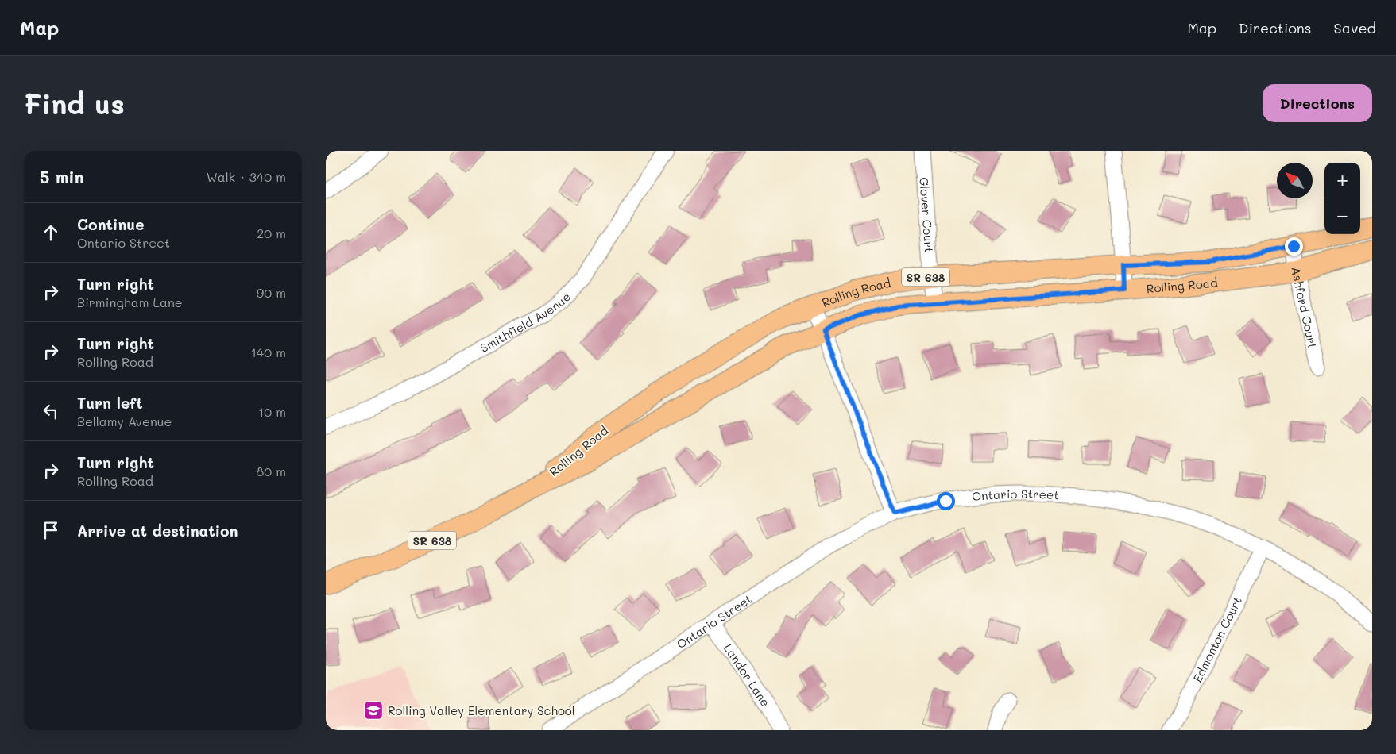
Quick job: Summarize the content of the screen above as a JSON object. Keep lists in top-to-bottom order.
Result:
{
  "streets": {
    "main road": ["SR 638", "Rolling Road"],
    "street": [
      "Glover Court",
      "Ashford Court",
      "Smithfield Avenue",
      "Ontario Street",
      "Edmonton Court",
      "Landor Lane"
    ]
  },
  "crossings": [
    ["Glover Court", "Rolling Road"],
    ["Rolling Road", "Ashford Court"],
    ["Ontario Street", "Edmonton Court"],
    ["Ontario Street", "Landor Lane"]
  ],
  "places": {
    "school or university": ["Rolling Valley Elementary School"]
  },
  "north": "top left",
  "page": {
    "header": "Map",
    "nav": ["Map", "Directions", "Saved"],
    "buttons": "Directions",
    "title": "Find us",
    "heading": ["5 min", "Walk · 340 m"],
    "map_buttons": ["+", "−"],
    "list": [
      ["Continue", "Ontario Street", "20 m"],
      ["Turn right", "Birmingham Lane", "90 m"],
      ["Turn right", "Rolling Road", "140 m"],
      ["Turn left", "Bellamy Avenue", "10 m"],
      ["Turn right", "Rolling Road", "80 m"],
      "Arrive at destination"
    ]
  }
}
